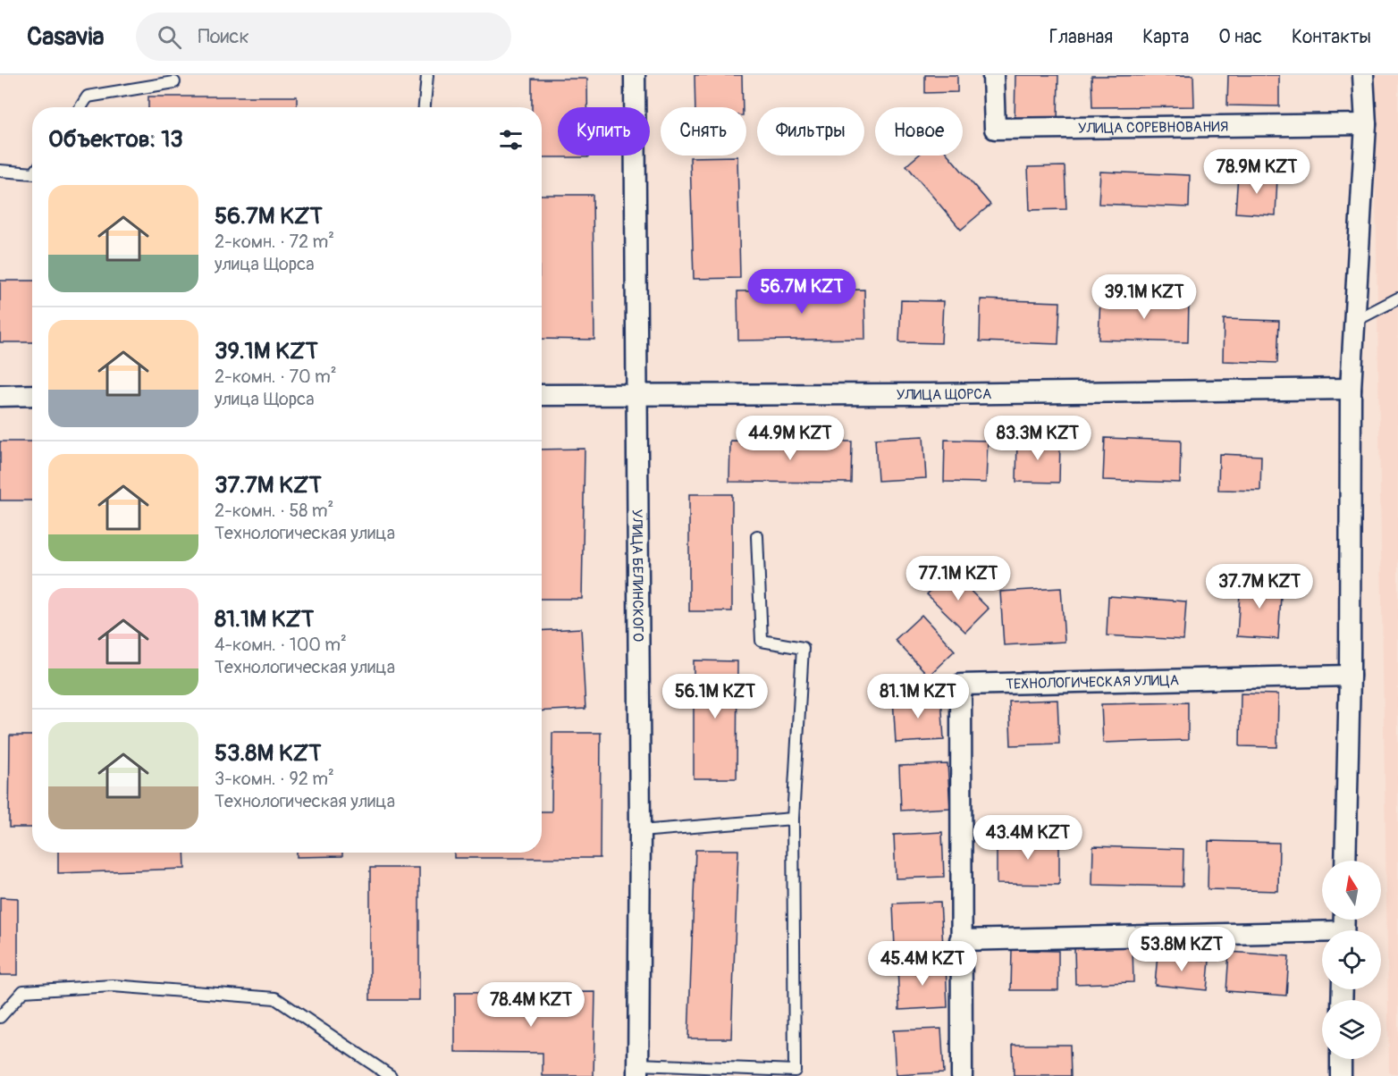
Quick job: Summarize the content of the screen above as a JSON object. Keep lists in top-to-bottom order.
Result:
{
  "streets": {
    "street": [
      "УЛИЦА СОРЕВНОВАНИЯ",
      "УЛИЦА ЩОРСА",
      "УЛИЦА БЕЛИНСКОГО",
      "ТЕХНОЛОГИЧЕСКАЯ УЛИЦА"
    ]
  },
  "crossings": [
    ["УЛИЦА ЩОРСА", "УЛИЦА БЕЛИНСКОГО"]
  ],
  "north": "top",
  "page": {
    "header": "Casavia",
    "search": "Поиск",
    "nav": [
      "Главная",
      "Карта",
      "О нас",
      "Контакты"
    ],
    "chip": [
      "Купить",
      "Снять",
      "Фильтры",
      "Новое"
    ],
    "heading": "Объектов: 13",
    "price": [
      "78.9M KZT",
      "56.7M KZT",
      "39.1M KZT",
      "44.9M KZT",
      "83.3M KZT",
      "77.1M KZT",
      "37.7M KZT",
      "56.1M KZT",
      "81.1M KZT",
      "43.4M KZT",
      "53.8M KZT",
      "45.4M KZT",
      "78.4M KZT"
    ],
    "list": [
      {
        "name": "56.7M KZT",
        "note": "2-комн. · 72 m² · улица Щорса"
      },
      {
        "name": "39.1M KZT",
        "note": "2-комн. · 70 m² · улица Щорса"
      },
      {
        "name": "37.7M KZT",
        "note": "2-комн. · 58 m² · Технологическая улица"
      },
      {
        "name": "81.1M KZT",
        "note": "4-комн. · 100 m² · Технологическая улица"
      },
      {
        "name": "53.8M KZT",
        "note": "3-комн. · 92 m² · Технологическая улица"
      }
    ]
  }
}
